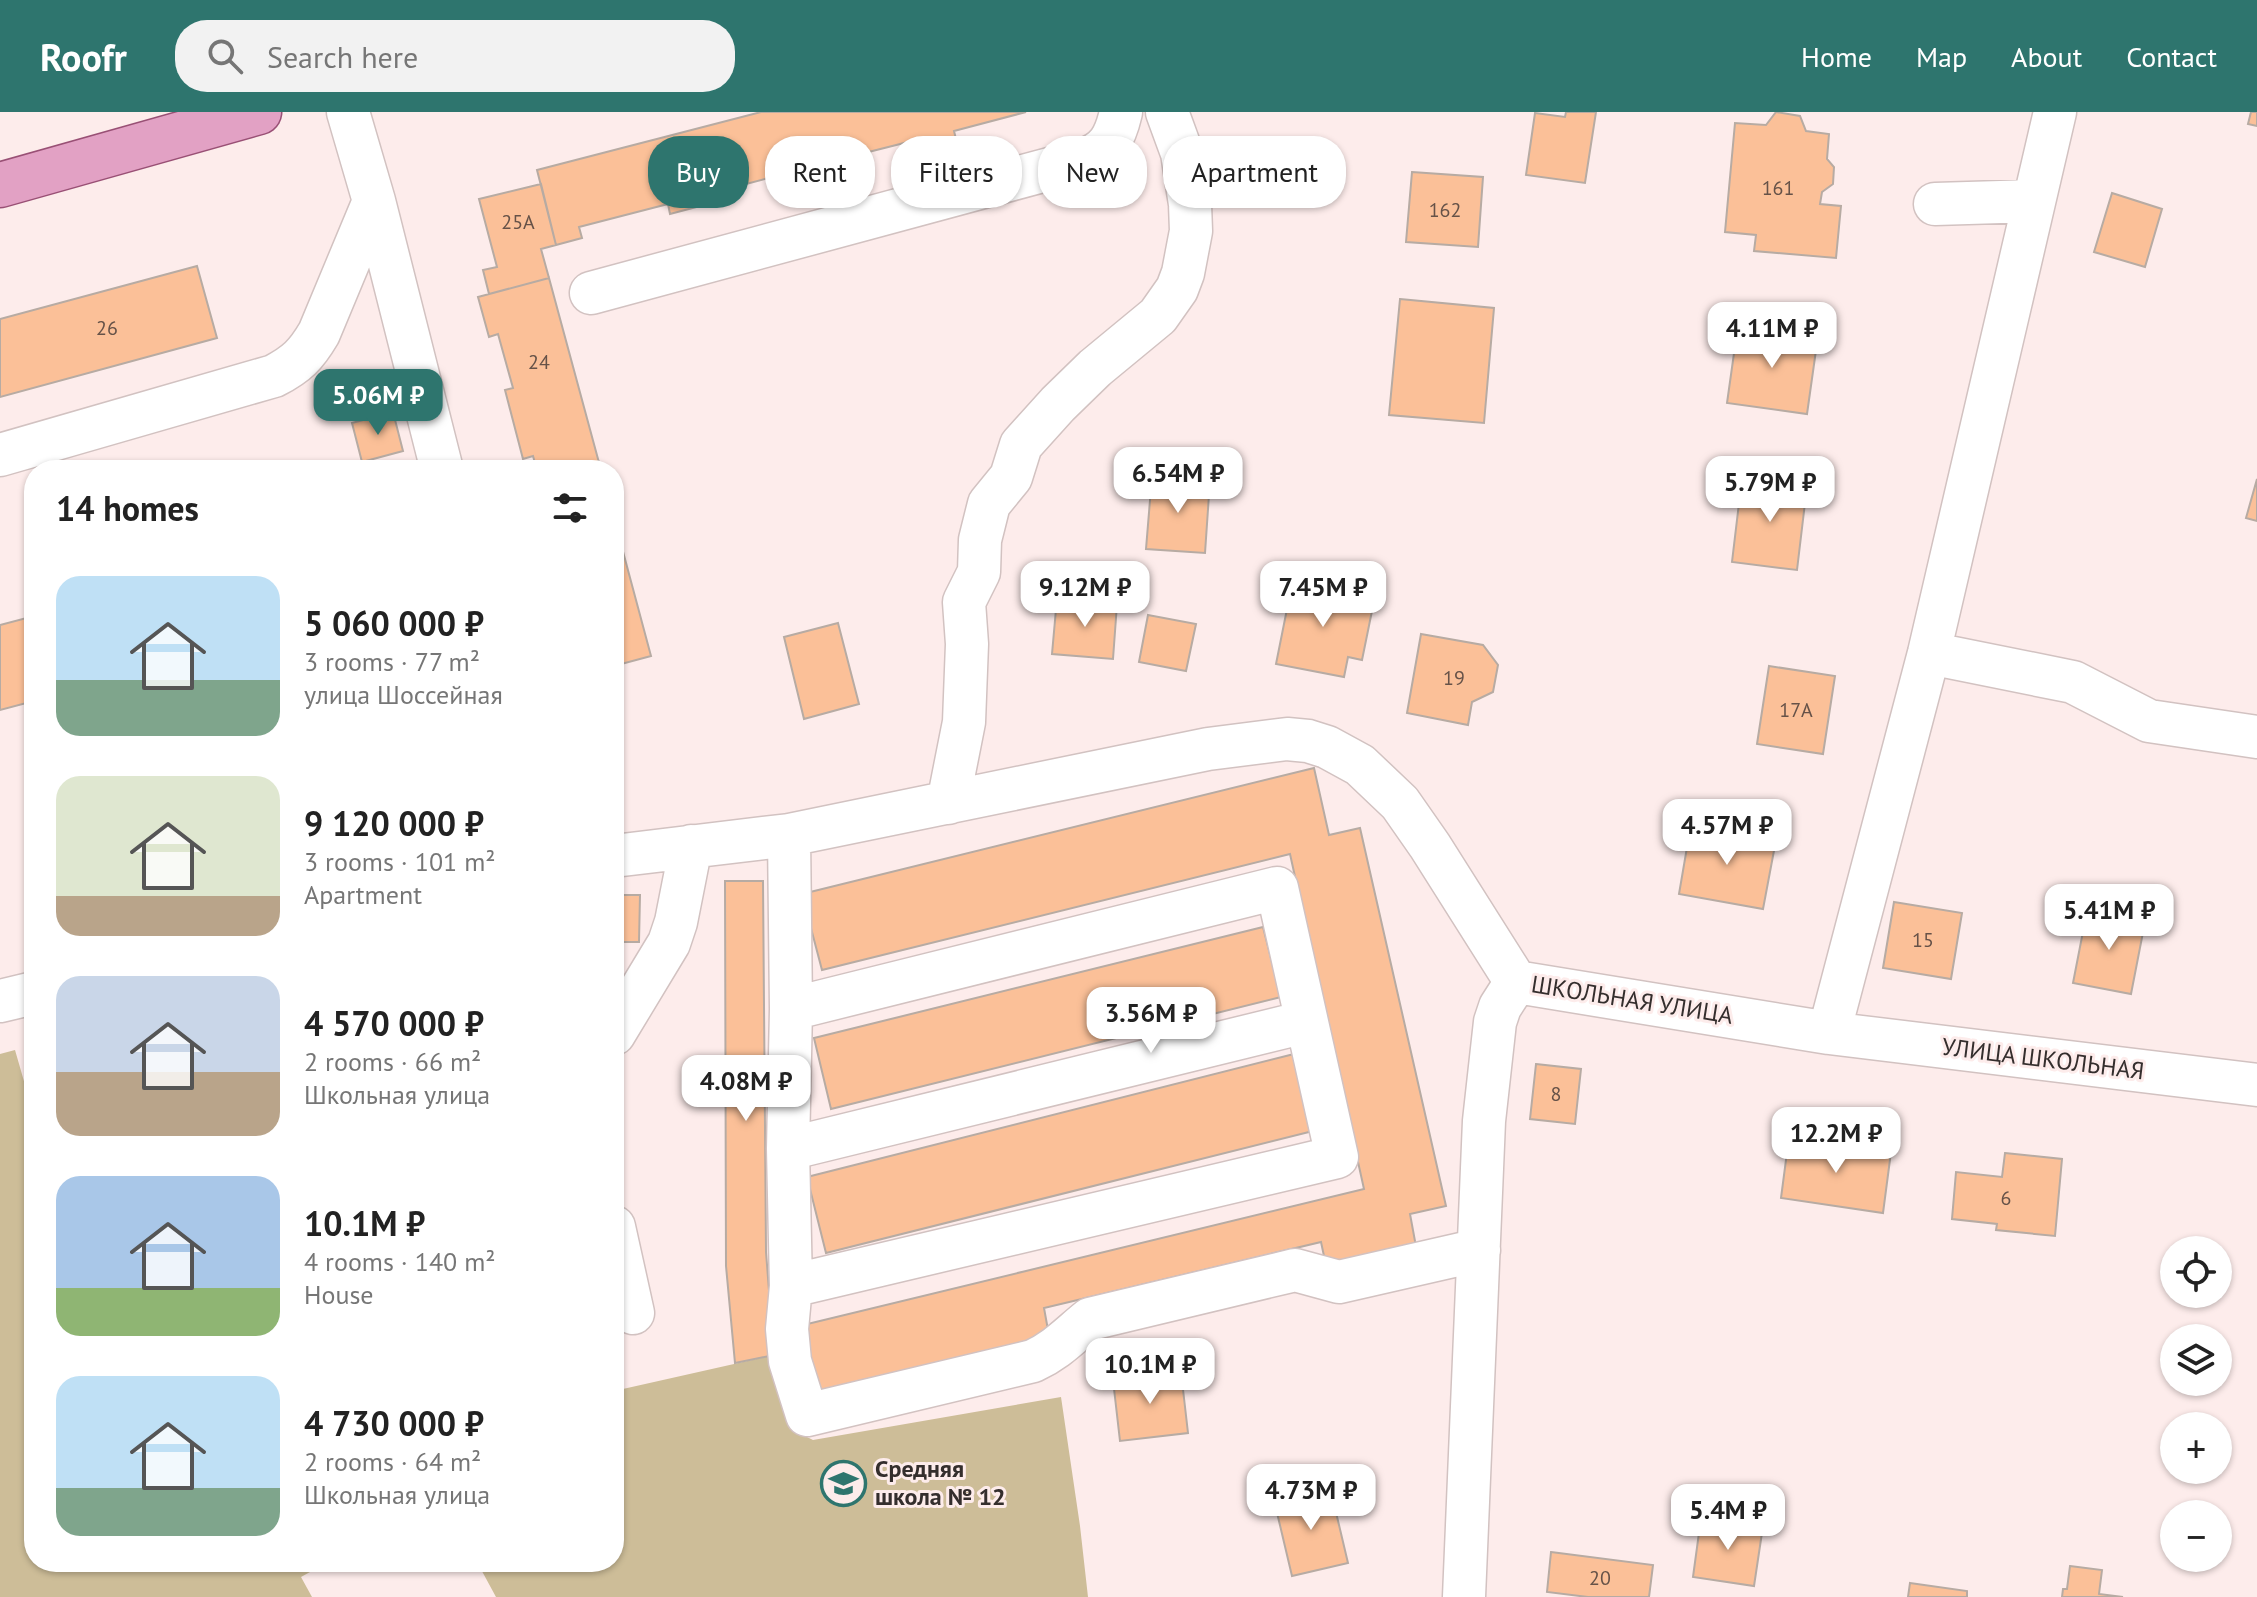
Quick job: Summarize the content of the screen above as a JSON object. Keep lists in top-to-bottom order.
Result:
{
  "streets": {
    "street": ["ШКОЛЬНАЯ УЛИЦА", "УЛИЦА ШКОЛЬНАЯ"]
  },
  "crossings": [
    ["ШКОЛЬНАЯ УЛИЦА", "УЛИЦА ШКОЛЬНАЯ"]
  ],
  "places": {
    "school or university": ["Средняя школа № 12"]
  },
  "house_numbers": [
    "161",
    "162",
    "25А",
    "26",
    "24",
    "19",
    "17А",
    "15",
    "8",
    "6",
    "20"
  ],
  "page": {
    "header": "Roofr",
    "search": "Search here",
    "nav": [
      "Home",
      "Map",
      "About",
      "Contact"
    ],
    "chip": [
      "Buy",
      "Rent",
      "Filters",
      "New",
      "Apartment"
    ],
    "price": [
      "4.11M ₽",
      "5.06M ₽",
      "6.54M ₽",
      "5.79M ₽",
      "9.12M ₽",
      "7.45M ₽",
      "4.57M ₽",
      "5.41M ₽",
      "3.56M ₽",
      "4.08M ₽",
      "12.2M ₽",
      "10.1M ₽",
      "4.73M ₽",
      "5.4M ₽"
    ],
    "heading": "14 homes",
    "list": [
      {
        "name": "5 060 000 ₽",
        "note": "3 rooms · 77 m² · улица Шоссейная"
      },
      {
        "name": "9 120 000 ₽",
        "note": "3 rooms · 101 m² · Apartment"
      },
      {
        "name": "4 570 000 ₽",
        "note": "2 rooms · 66 m² · Школьная улица"
      },
      {
        "name": "10.1M ₽",
        "note": "4 rooms · 140 m² · House"
      },
      {
        "name": "4 730 000 ₽",
        "note": "2 rooms · 64 m² · Школьная улица"
      }
    ],
    "map_buttons": ["+", "−"]
  }
}
